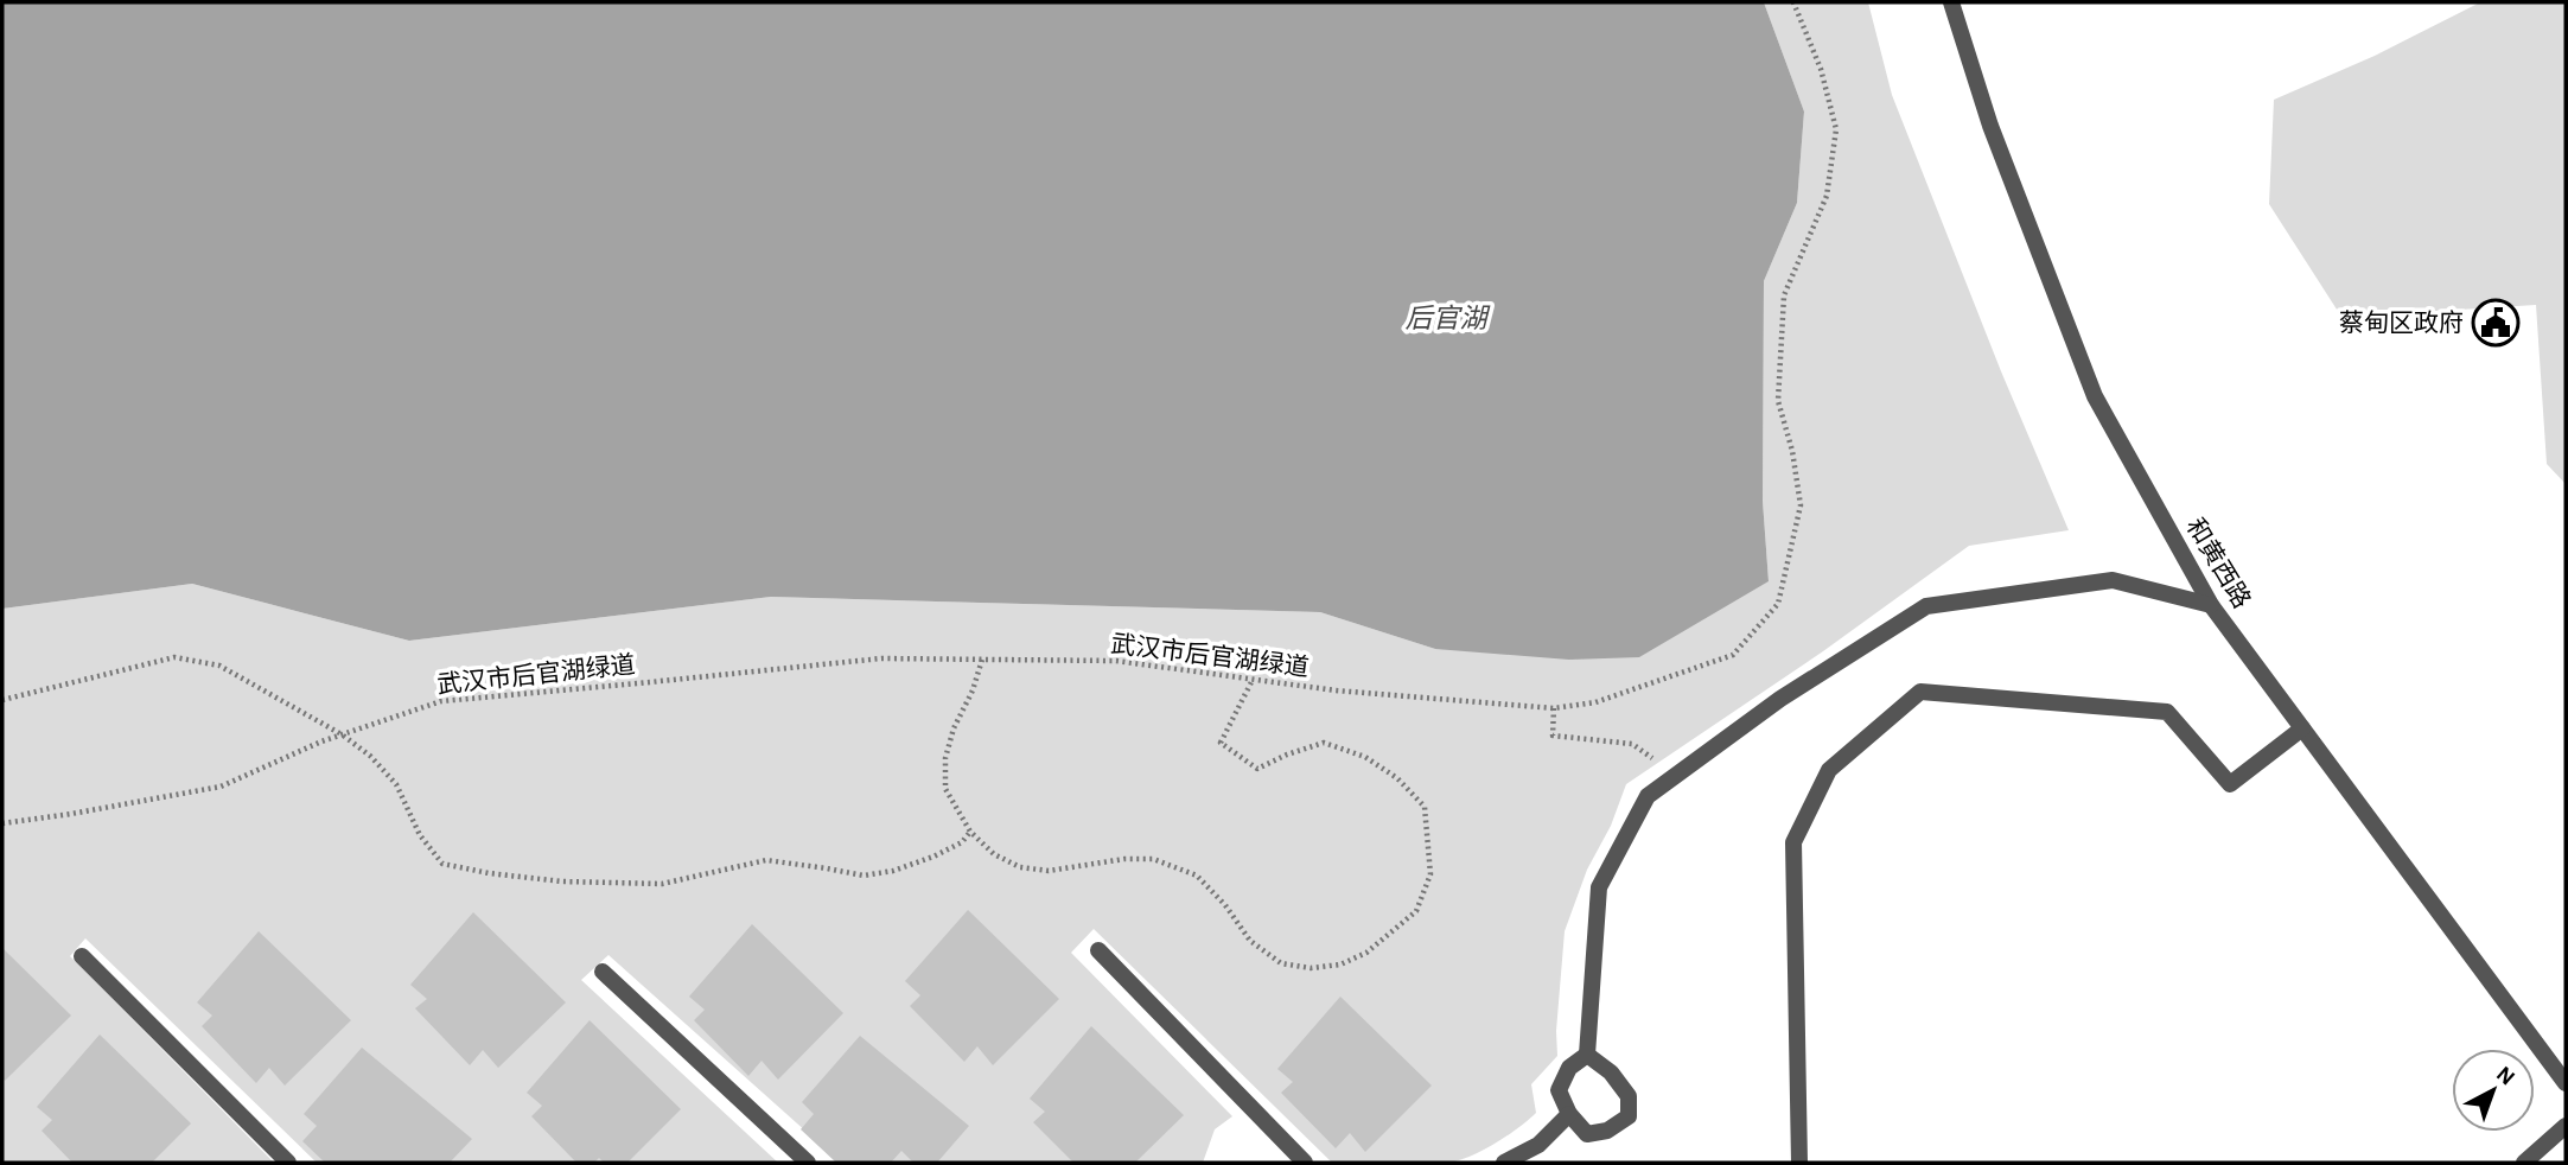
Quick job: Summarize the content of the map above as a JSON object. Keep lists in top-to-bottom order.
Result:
{
  "streets": {
    "street": ["和黄西路"],
    "path": ["武汉市后官湖绿道"]
  },
  "water": ["后官湖"],
  "places": {
    "public building": ["蔡甸区政府"]
  },
  "north": "top right"
}
